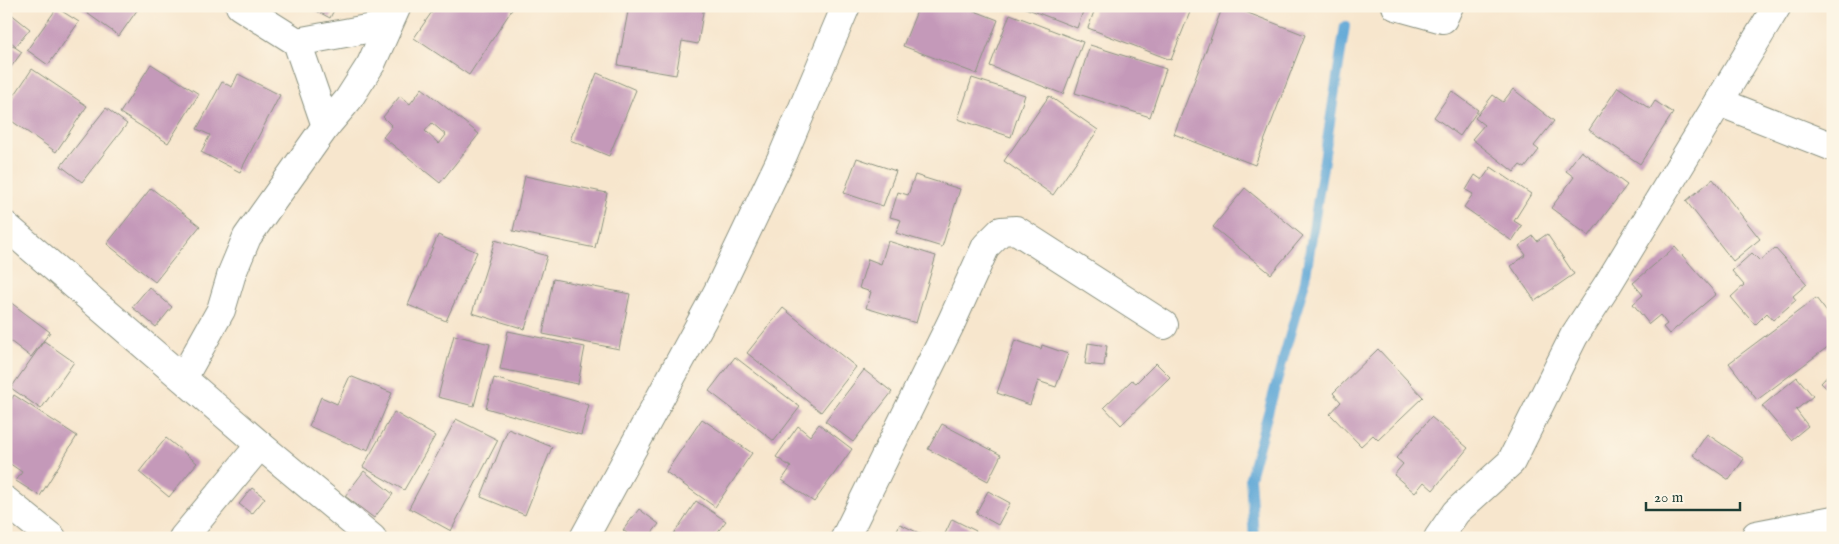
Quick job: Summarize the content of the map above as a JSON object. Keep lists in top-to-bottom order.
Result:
{
  "scale_bar": "20 m"
}
